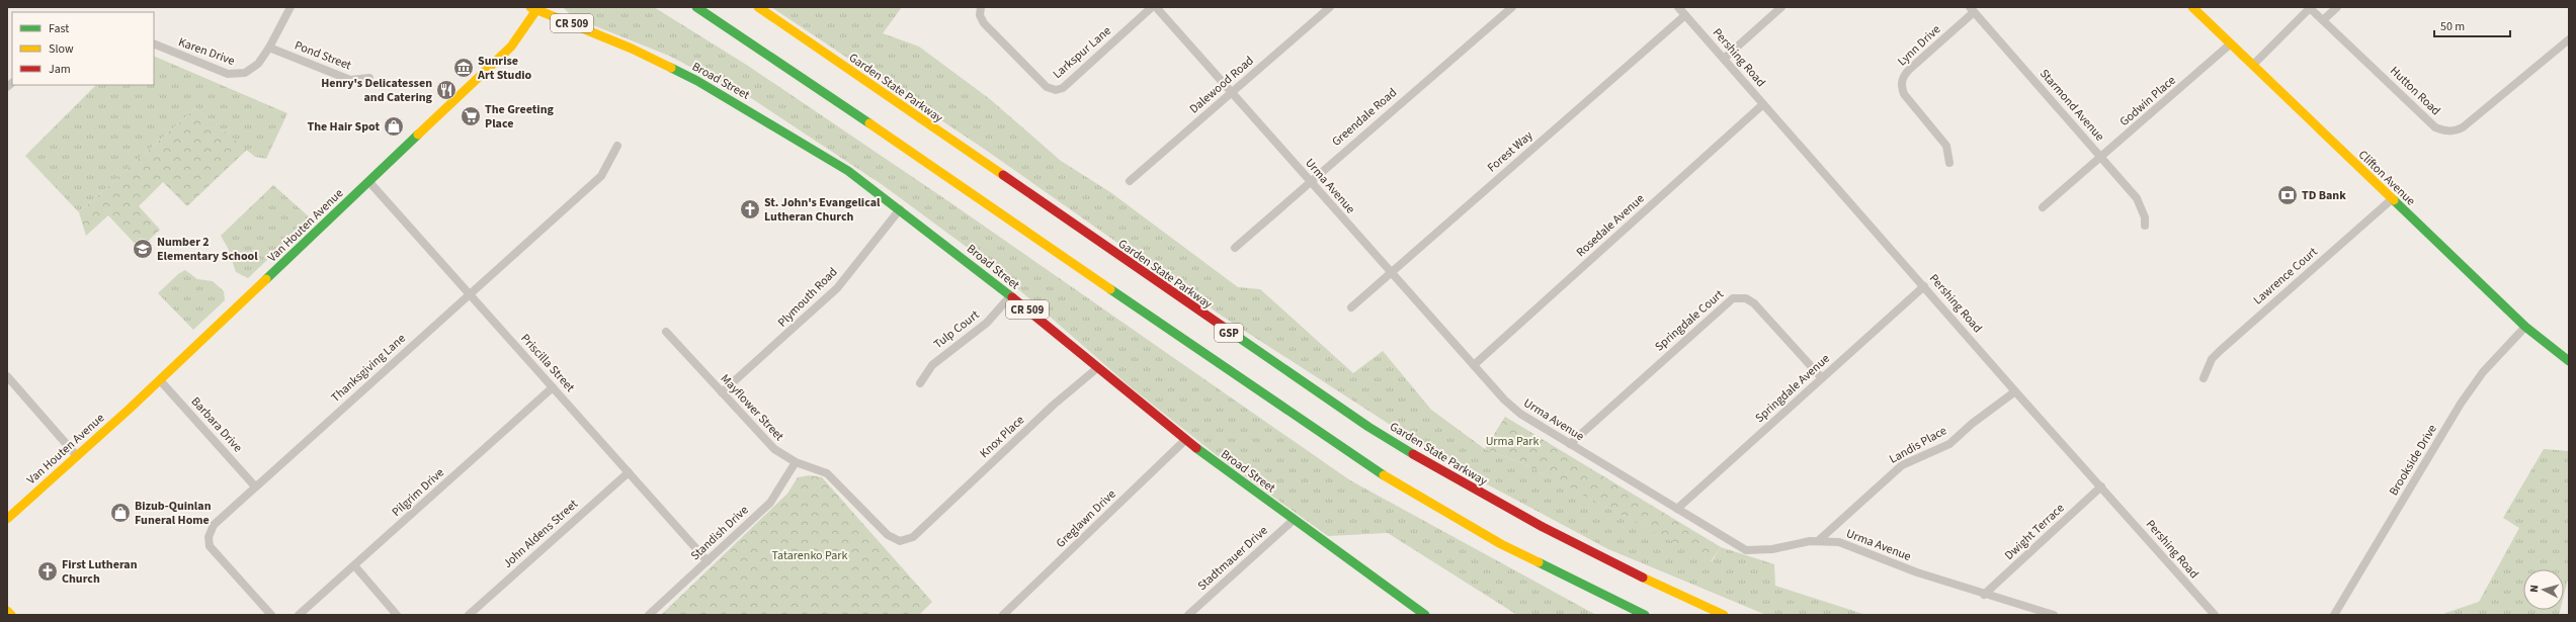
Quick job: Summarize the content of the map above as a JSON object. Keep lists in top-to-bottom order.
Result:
{
  "streets": {
    "main road": [
      "CR 509",
      "Broad Street",
      "Garden State Parkway",
      "Clifton Avenue",
      "Van Houten Avenue",
      "GSP"
    ],
    "street": [
      "Lynn Drive",
      "Karen Drive",
      "Larkspur Lane",
      "Pond Street",
      "Pershing Road",
      "Dalewood Road",
      "Hutton Road",
      "Godwin Place",
      "Starmond Avenue",
      "Greendale Road",
      "Forest Way",
      "Urma Avenue",
      "Rosedale Avenue",
      "Lawrence Court",
      "Plymouth Road",
      "Springdale Court",
      "Tulp Court",
      "Priscilla Street",
      "Thanksgiving Lane",
      "Springdale Avenue",
      "Mayflower Street",
      "Barbara Drive",
      "Knox Place",
      "Landis Place",
      "Brookside Drive",
      "Pilgrim Drive",
      "Greglawn Drive",
      "Dwight Terrace",
      "Standish Drive",
      "John Aldens Street",
      "Stadtmauer Drive"
    ]
  },
  "crossings": [
    ["Lynn Drive", "Starmond Avenue"],
    ["Karen Drive", "Pond Street"],
    ["Pershing Road", "Forest Way"],
    ["Pershing Road", "Rosedale Avenue"],
    ["Pershing Road", "Springdale Avenue"],
    ["Pershing Road", "Landis Place"],
    ["Pershing Road", "Dwight Terrace"],
    ["Broad Street", "Van Houten Avenue"],
    ["Broad Street", "Plymouth Road"],
    ["Broad Street", "Tulp Court"],
    ["Broad Street", "Knox Place"],
    ["Broad Street", "Greglawn Drive"],
    ["Broad Street", "Stadtmauer Drive"],
    ["Dalewood Road", "Urma Avenue"],
    ["Godwin Place", "Starmond Avenue"],
    ["Godwin Place", "Clifton Avenue"],
    ["Greendale Road", "Urma Avenue"],
    ["Forest Way", "Urma Avenue"],
    ["Clifton Avenue", "Lawrence Court"],
    ["Clifton Avenue", "Brookside Drive"],
    ["Urma Avenue", "Rosedale Avenue"],
    ["Urma Avenue", "Springdale Court"],
    ["Urma Avenue", "Springdale Avenue"],
    ["Urma Avenue", "Landis Place"],
    ["Urma Avenue", "Dwight Terrace"],
    ["Van Houten Avenue", "Priscilla Street"],
    ["Van Houten Avenue", "Barbara Drive"],
    ["Plymouth Road", "Mayflower Street"],
    ["Springdale Court", "Springdale Avenue"],
    ["Priscilla Street", "Thanksgiving Lane"],
    ["Priscilla Street", "Pilgrim Drive"],
    ["Priscilla Street", "Standish Drive"],
    ["Priscilla Street", "John Aldens Street"],
    ["Thanksgiving Lane", "Barbara Drive"],
    ["Mayflower Street", "Knox Place"],
    ["Mayflower Street", "Standish Drive"]
  ],
  "parks": ["Urma Park", "Tatarenko Park"],
  "places": {
    "museum": ["Sunrise Art Studio"],
    "restaurant": ["Henry's Delicatessen and Catering"],
    "supermarket": ["The Greeting Place"],
    "shop": ["The Hair Spot", "Bizub-Quinlan Funeral Home"],
    "bank": ["TD Bank"],
    "church": ["St. John's Evangelical Lutheran Church", "First Lutheran Church"],
    "school or university": ["Number 2 Elementary School"]
  },
  "legend": ["Fast", "Slow", "Jam"],
  "scale_bar": "50 m",
  "north": "left"
}
